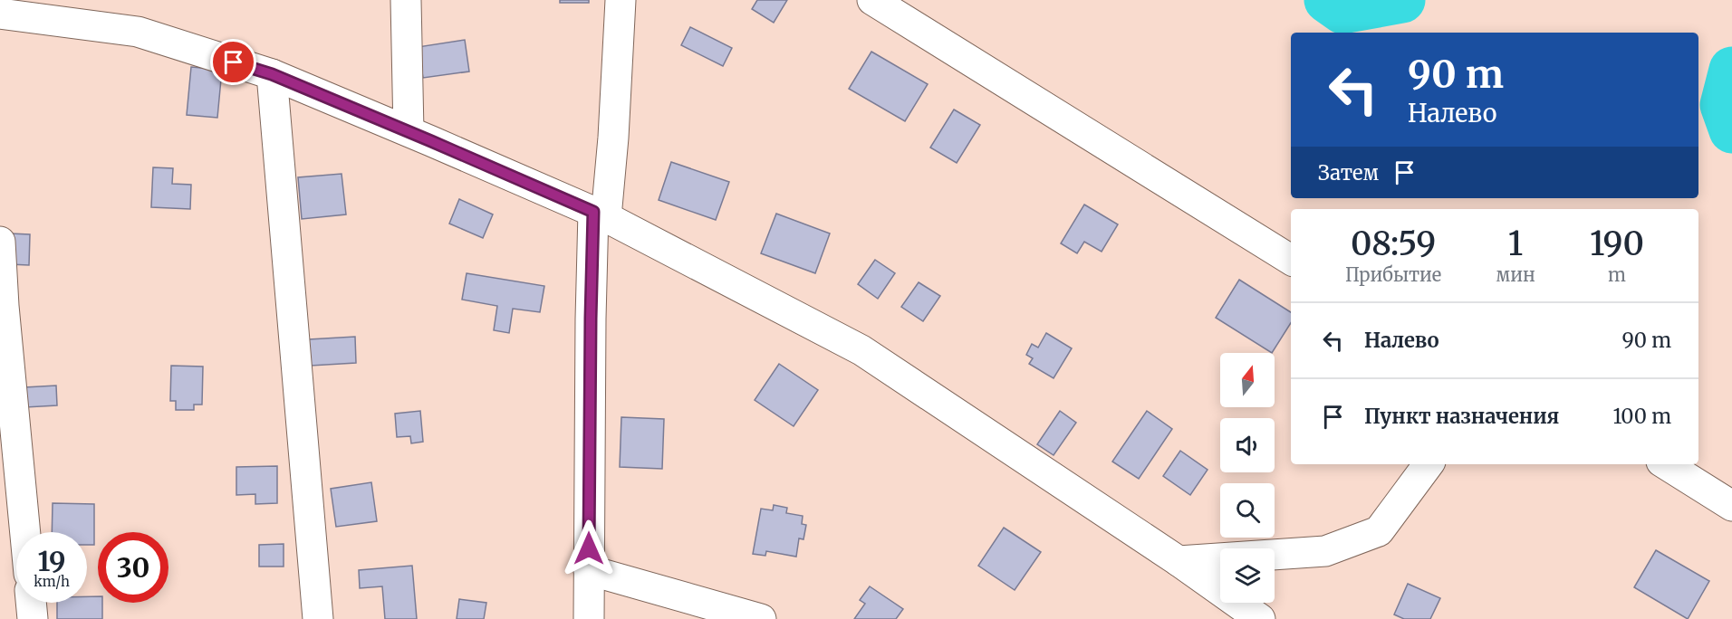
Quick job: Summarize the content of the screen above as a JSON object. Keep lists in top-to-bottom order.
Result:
{
  "north": "top",
  "page": {
    "turn": ["90 m", "Налево"],
    "then": "Затем",
    "eta": [
      "08:59",
      "Прибытие",
      "1",
      "мин",
      "190",
      "m"
    ],
    "list": [
      {
        "name": "Налево",
        "value": "90 m"
      },
      {
        "name": "Пункт назначения",
        "value": "100 m"
      }
    ],
    "speed": "19 km/h",
    "limit": "30"
  }
}
